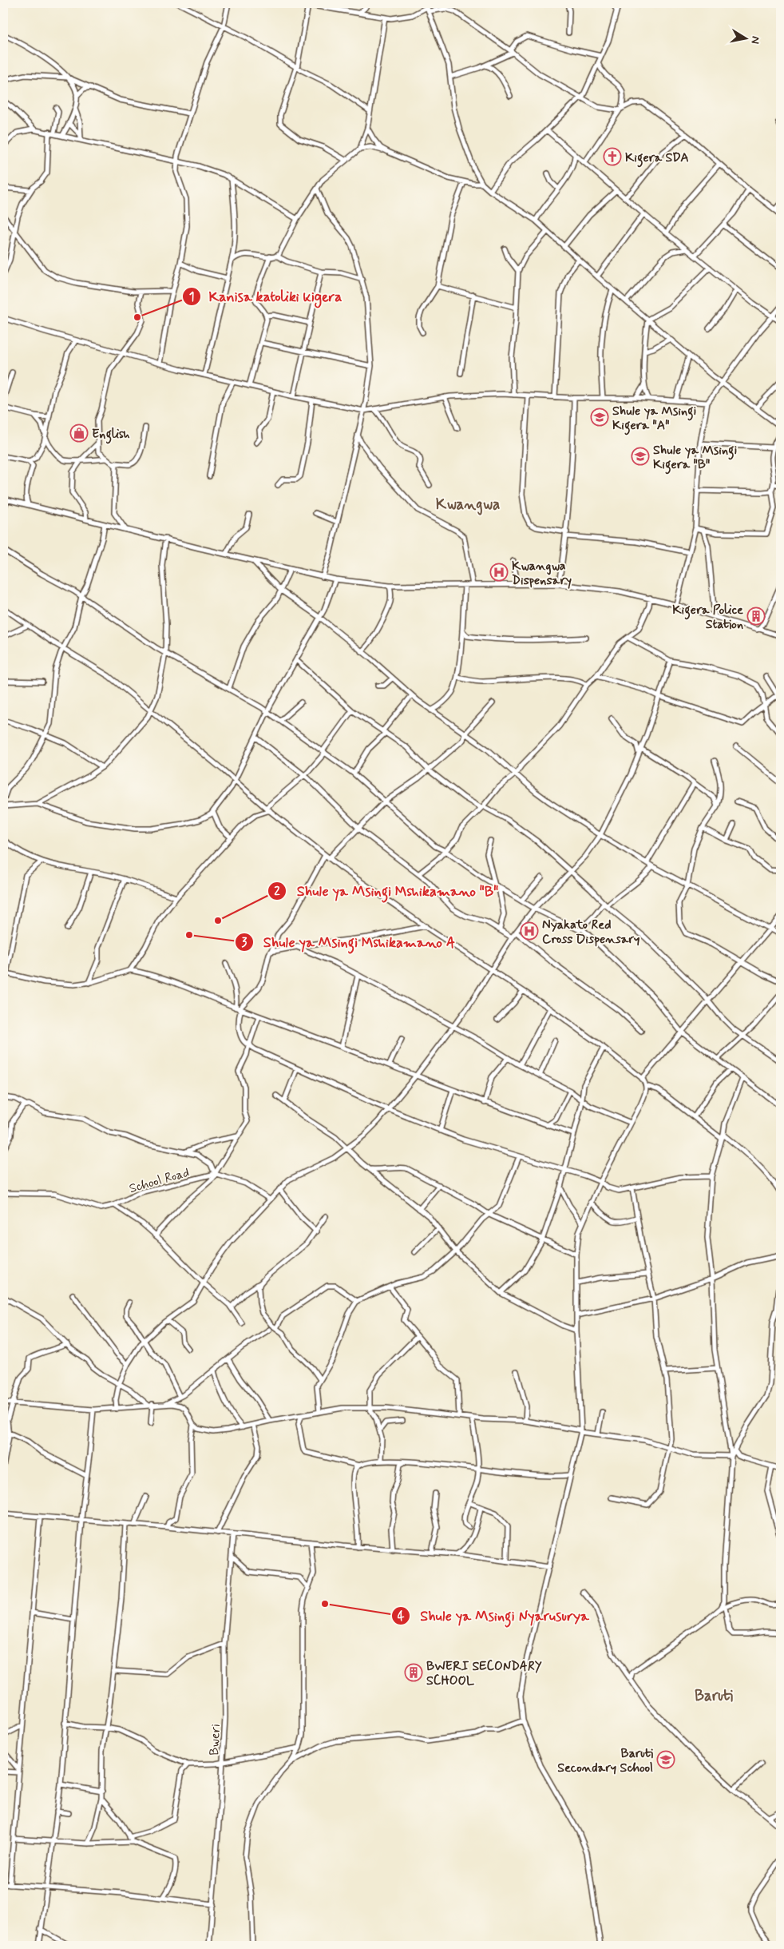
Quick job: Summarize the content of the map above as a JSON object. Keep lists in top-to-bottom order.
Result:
{
  "streets": {
    "street": ["School Road", "Bweri"]
  },
  "districts": ["Kwangwa", "Baruti"],
  "places": {
    "church": ["Kigera SDA"],
    "other": [
      "Kanisa katoliki kigera",
      "Shule ya Msingi Mshikamano \"B\"",
      "Shule ya Msingi Mshikamano A",
      "Shule ya Msingi Nyarusurya"
    ],
    "school or university": ["Shule ya Msingi Kigera \"A\"", "Shule ya Msingi Kigera \"B\"", "Baruti Secondary School"],
    "shop": ["English"],
    "hospital": ["Kwangwa Dispensary", "Nyakato Red Cross Dispensary"],
    "building": ["Kigera Police Station", "BWERI SECONDARY SCHOOL"]
  },
  "north": "right"
}
